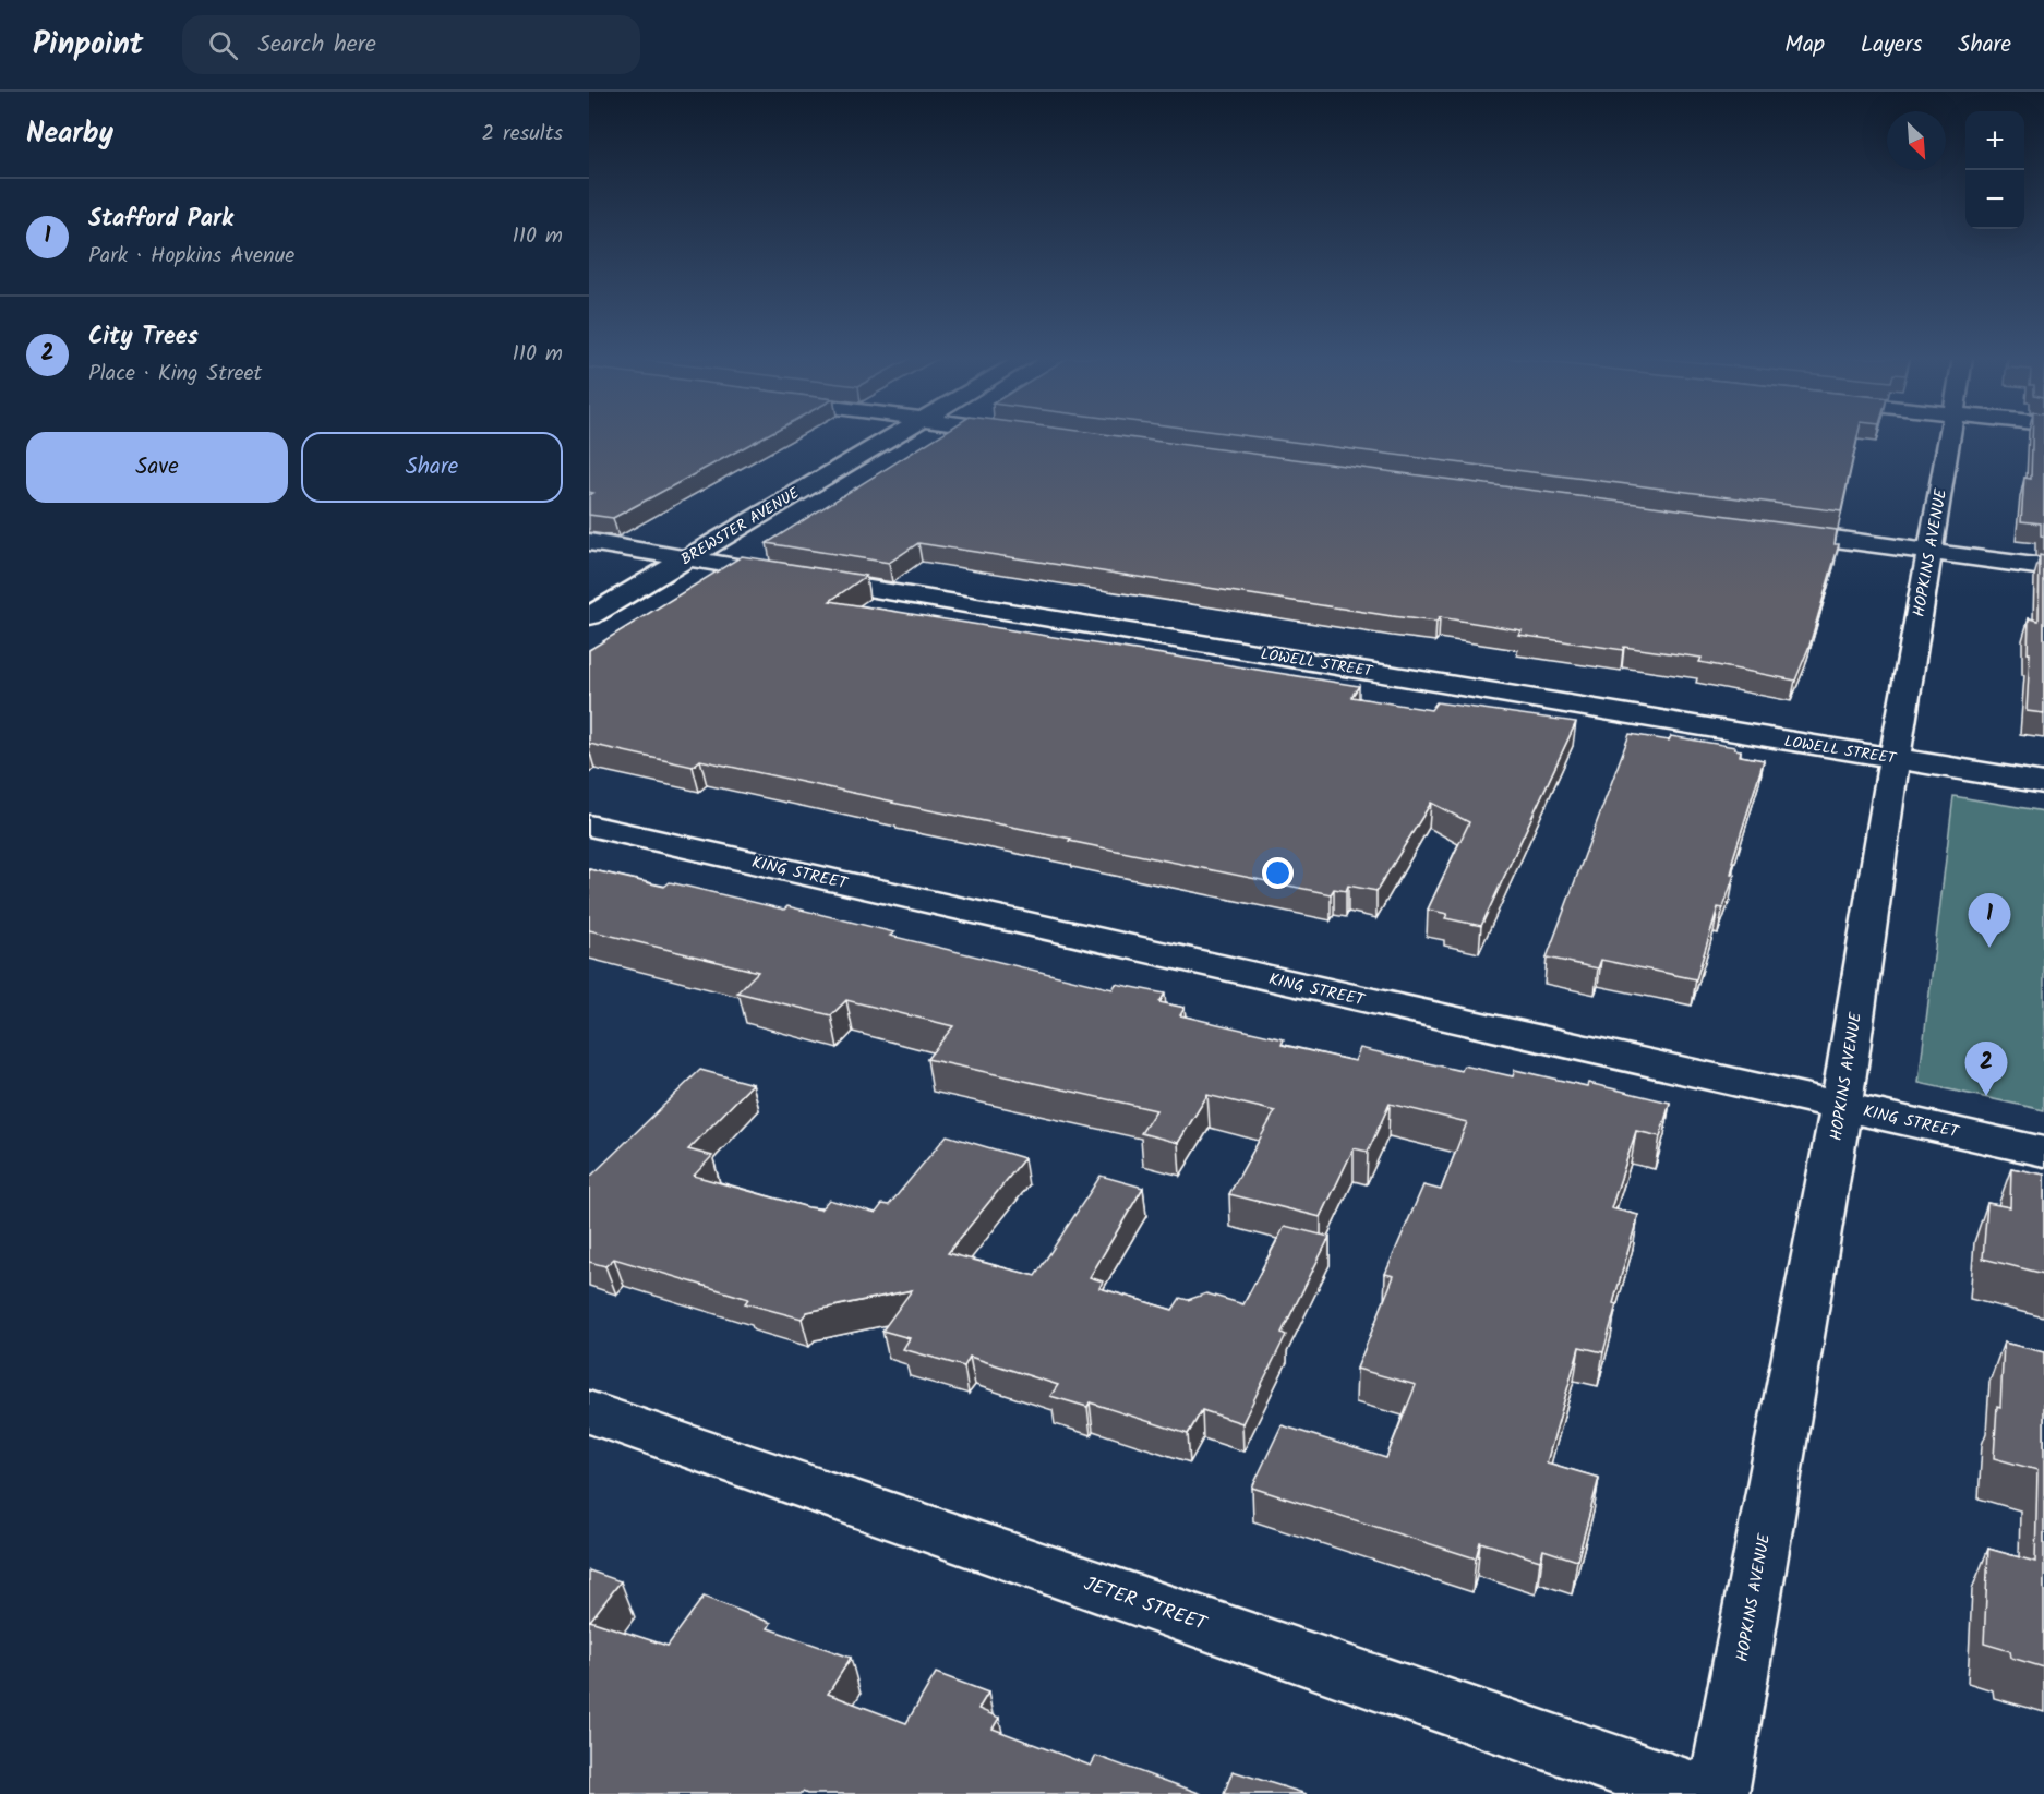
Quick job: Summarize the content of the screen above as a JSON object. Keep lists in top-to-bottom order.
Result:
{
  "streets": {
    "street": [
      "BREWSTER AVENUE",
      "HOPKINS AVENUE",
      "LOWELL STREET",
      "KING STREET",
      "JETER STREET"
    ]
  },
  "crossings": [
    ["BREWSTER AVENUE", "LOWELL STREET"],
    ["HOPKINS AVENUE", "LOWELL STREET"],
    ["HOPKINS AVENUE", "KING STREET"]
  ],
  "north": "bottom right",
  "page": {
    "header": "Pinpoint",
    "search": "Search here",
    "nav": ["Map", "Layers", "Share"],
    "heading": ["Nearby", "2 results"],
    "map_buttons": ["+", "−"],
    "list": [
      {
        "mark": "1",
        "name": "Stafford Park",
        "note": "Park · Hopkins Avenue",
        "value": "110 m"
      },
      {
        "mark": "2",
        "name": "City Trees",
        "note": "Place · King Street",
        "value": "110 m"
      }
    ],
    "buttons": ["Save", "Share"],
    "pins": ["1", "2"]
  }
}
